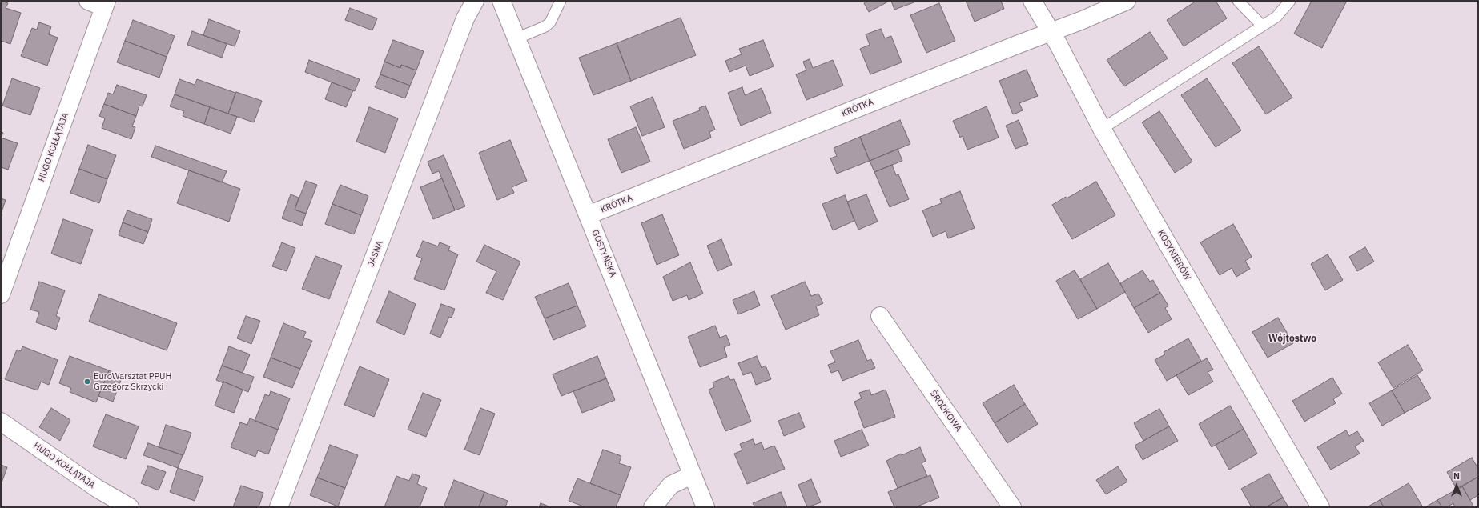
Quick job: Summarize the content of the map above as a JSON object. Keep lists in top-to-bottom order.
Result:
{
  "streets": {
    "street": [
      "KRÓTKA",
      "HUGO KOŁŁĄTAJA",
      "JASNA",
      "GOSTYŃSKA",
      "KOSYNIERÓW",
      "ŚRODKOWA"
    ]
  },
  "crossings": [
    ["KRÓTKA", "GOSTYŃSKA"],
    ["KRÓTKA", "KOSYNIERÓW"]
  ],
  "districts": ["Wójtostwo"],
  "places": ["EuroWarsztat PPUH Grzegorz Skrzycki"],
  "north": "top"
}
